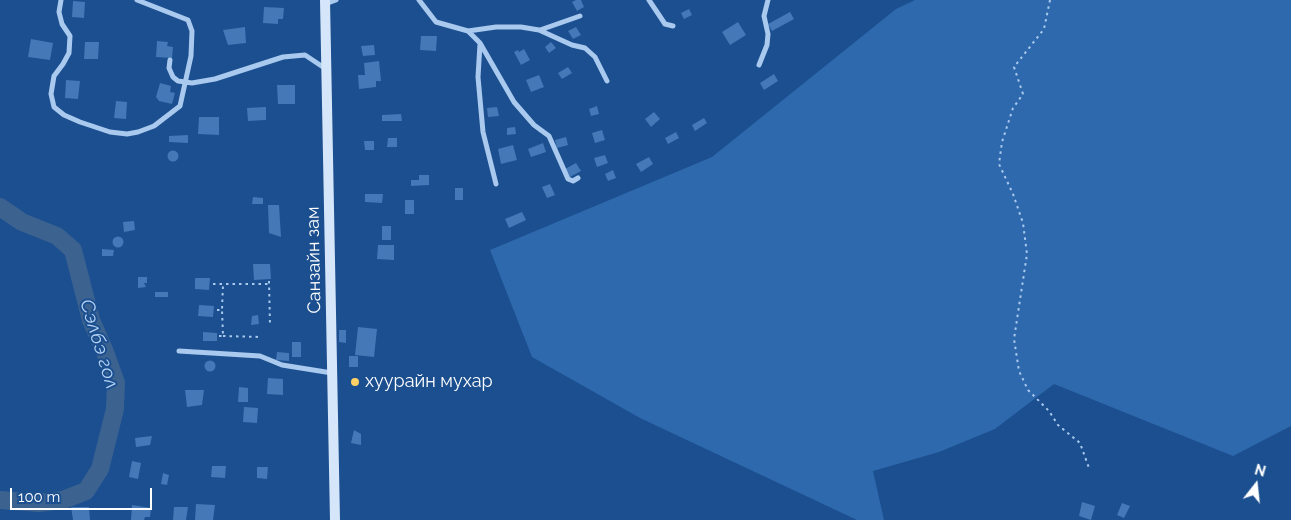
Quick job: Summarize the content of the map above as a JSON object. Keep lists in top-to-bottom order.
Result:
{
  "streets": {
    "main road": ["Санзайн зам"]
  },
  "water": ["Сэлбэ гол"],
  "places": ["хуурайн мухар"],
  "scale_bar": "100 m",
  "north": "top"
}
